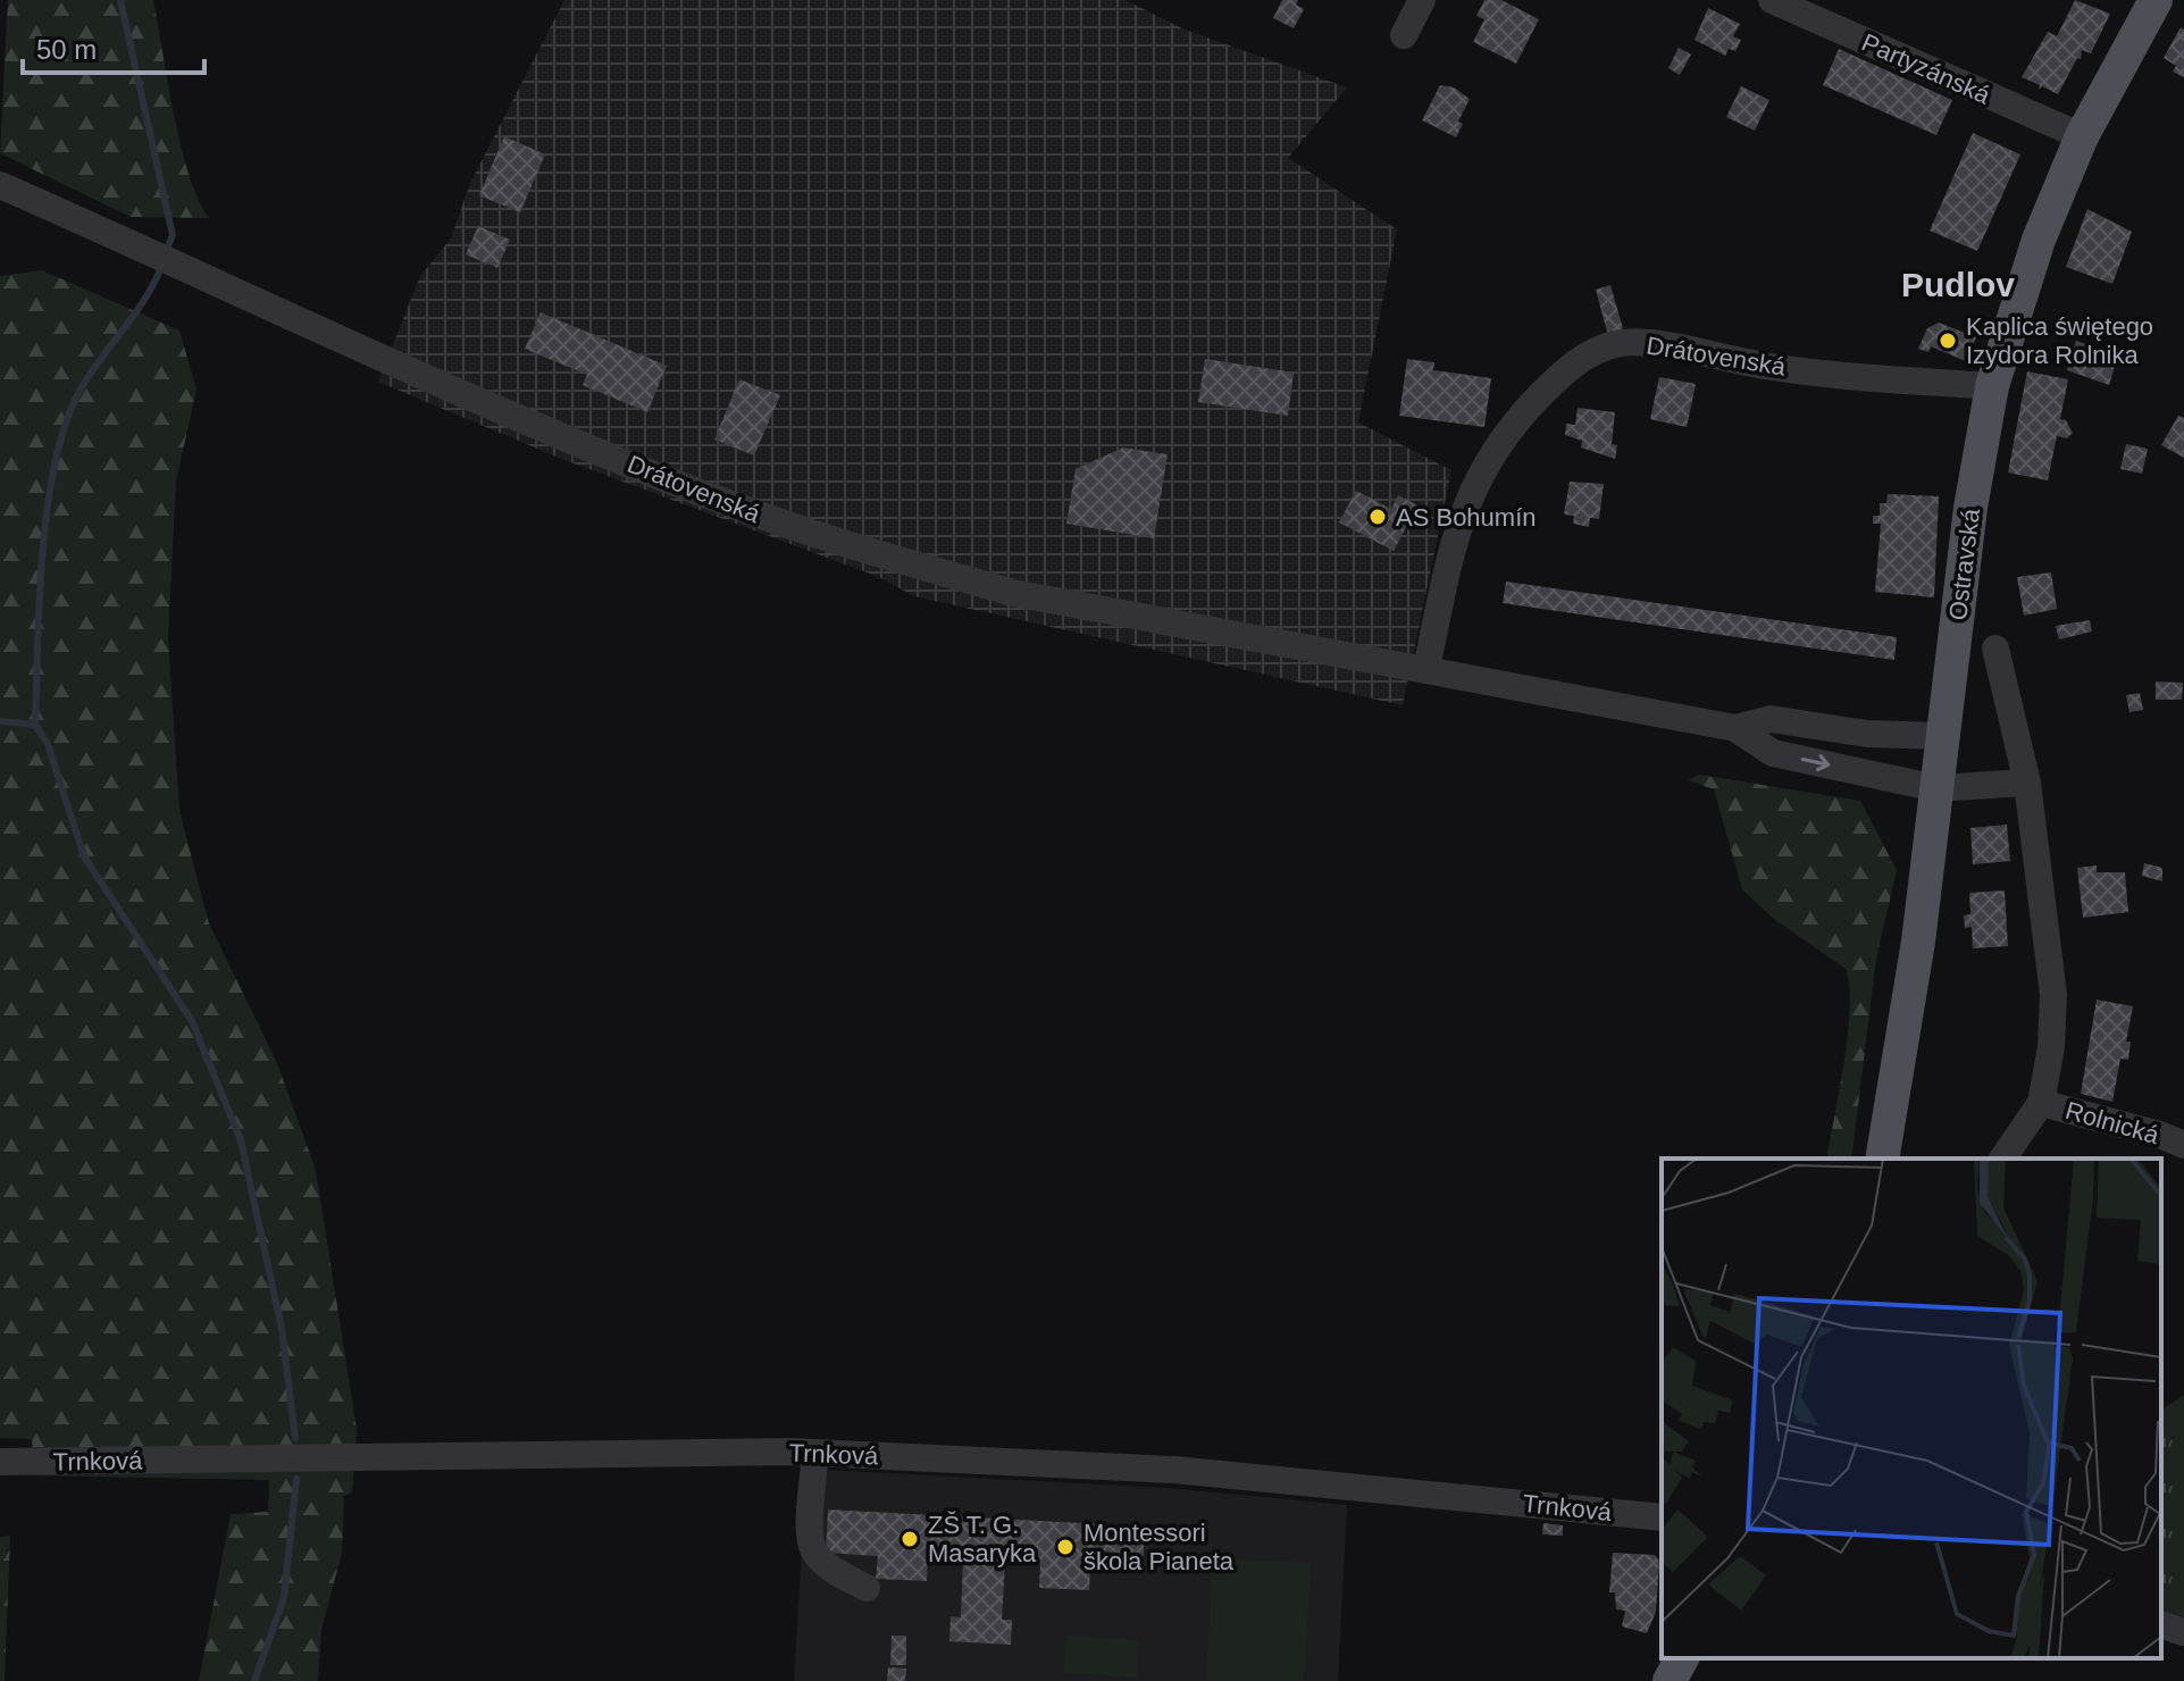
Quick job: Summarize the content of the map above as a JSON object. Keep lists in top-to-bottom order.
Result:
{
  "streets": {
    "main road": ["Ostravská"],
    "street": [
      "Partyzánská",
      "Drátovenská",
      "Rolnická",
      "Trnková"
    ]
  },
  "crossings": [
    ["Partyzánská", "Ostravská"],
    ["Drátovenská", "Ostravská"],
    ["Ostravská", "Rolnická"]
  ],
  "districts": ["Pudlov"],
  "places": [
    "Kaplica świętego Izydora Rolnika",
    "AS Bohumín",
    "ZŠ T. G. Masaryka",
    "Montessori škola Pianeta"
  ],
  "scale_bar": "50 m"
}
